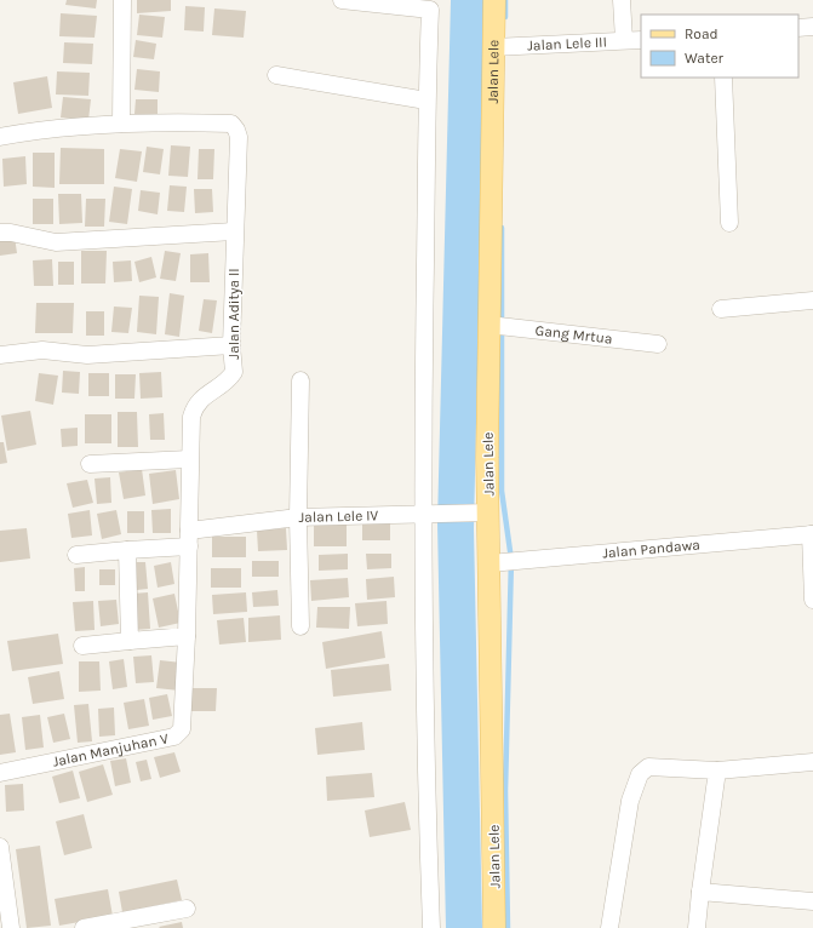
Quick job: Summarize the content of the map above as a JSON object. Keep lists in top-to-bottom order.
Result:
{
  "streets": {
    "main road": ["Jalan Lele"],
    "street": [
      "Jalan Lele III",
      "Jalan Aditya II",
      "Gang Mrtua",
      "Jalan Lele IV",
      "Jalan Pandawa",
      "Jalan Manjuhan V"
    ]
  },
  "crossings": [
    ["Jalan Lele III", "Jalan Lele"],
    ["Jalan Lele", "Gang Mrtua"],
    ["Jalan Lele", "Jalan Lele IV"],
    ["Jalan Lele", "Jalan Pandawa"],
    ["Jalan Aditya II", "Jalan Lele IV"],
    ["Jalan Aditya II", "Jalan Manjuhan V"]
  ],
  "legend": ["Road", "Water"]
}
